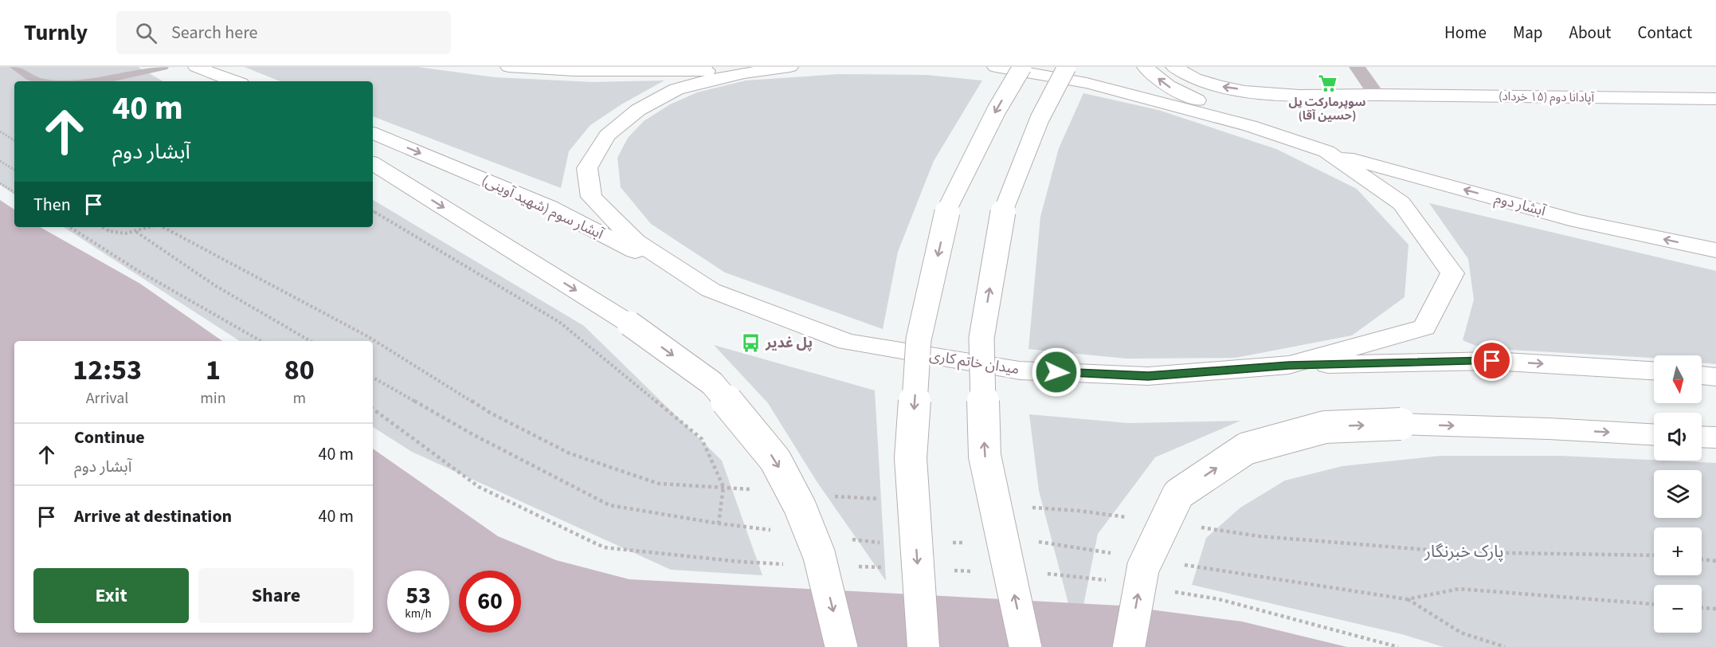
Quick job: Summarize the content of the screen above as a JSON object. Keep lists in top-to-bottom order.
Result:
{
  "streets": {
    "main road": [
      "آپادانا دوم (۱۵ خرداد)",
      "آبشار دوم",
      "آبشار سوم (شهید آوینی)",
      "میدان خاتم کاری"
    ]
  },
  "crossings": [
    ["آبشار دوم", "میدان خاتم کاری"],
    ["آبشار سوم (شهید آوینی)", "میدان خاتم کاری"]
  ],
  "parks": ["پارک خبرنگار"],
  "places": {
    "supermarket": ["سوپرمارکت پل (حسین آقا)"],
    "bus stop": ["پل غدیر"]
  },
  "north": "bottom",
  "page": {
    "header": "Turnly",
    "search": "Search here",
    "nav": [
      "Home",
      "Map",
      "About",
      "Contact"
    ],
    "turn": ["40 m", "آبشار دوم"],
    "then": "Then",
    "eta": [
      "12:53",
      "Arrival",
      "1",
      "min",
      "80",
      "m"
    ],
    "map_buttons": ["+", "−"],
    "list": [
      {
        "name": "Continue",
        "note": "آبشار دوم",
        "value": "40 m"
      },
      {
        "name": "Arrive at destination",
        "value": "40 m"
      }
    ],
    "buttons": ["Exit", "Share"],
    "speed": "53 km/h",
    "limit": "60"
  }
}
